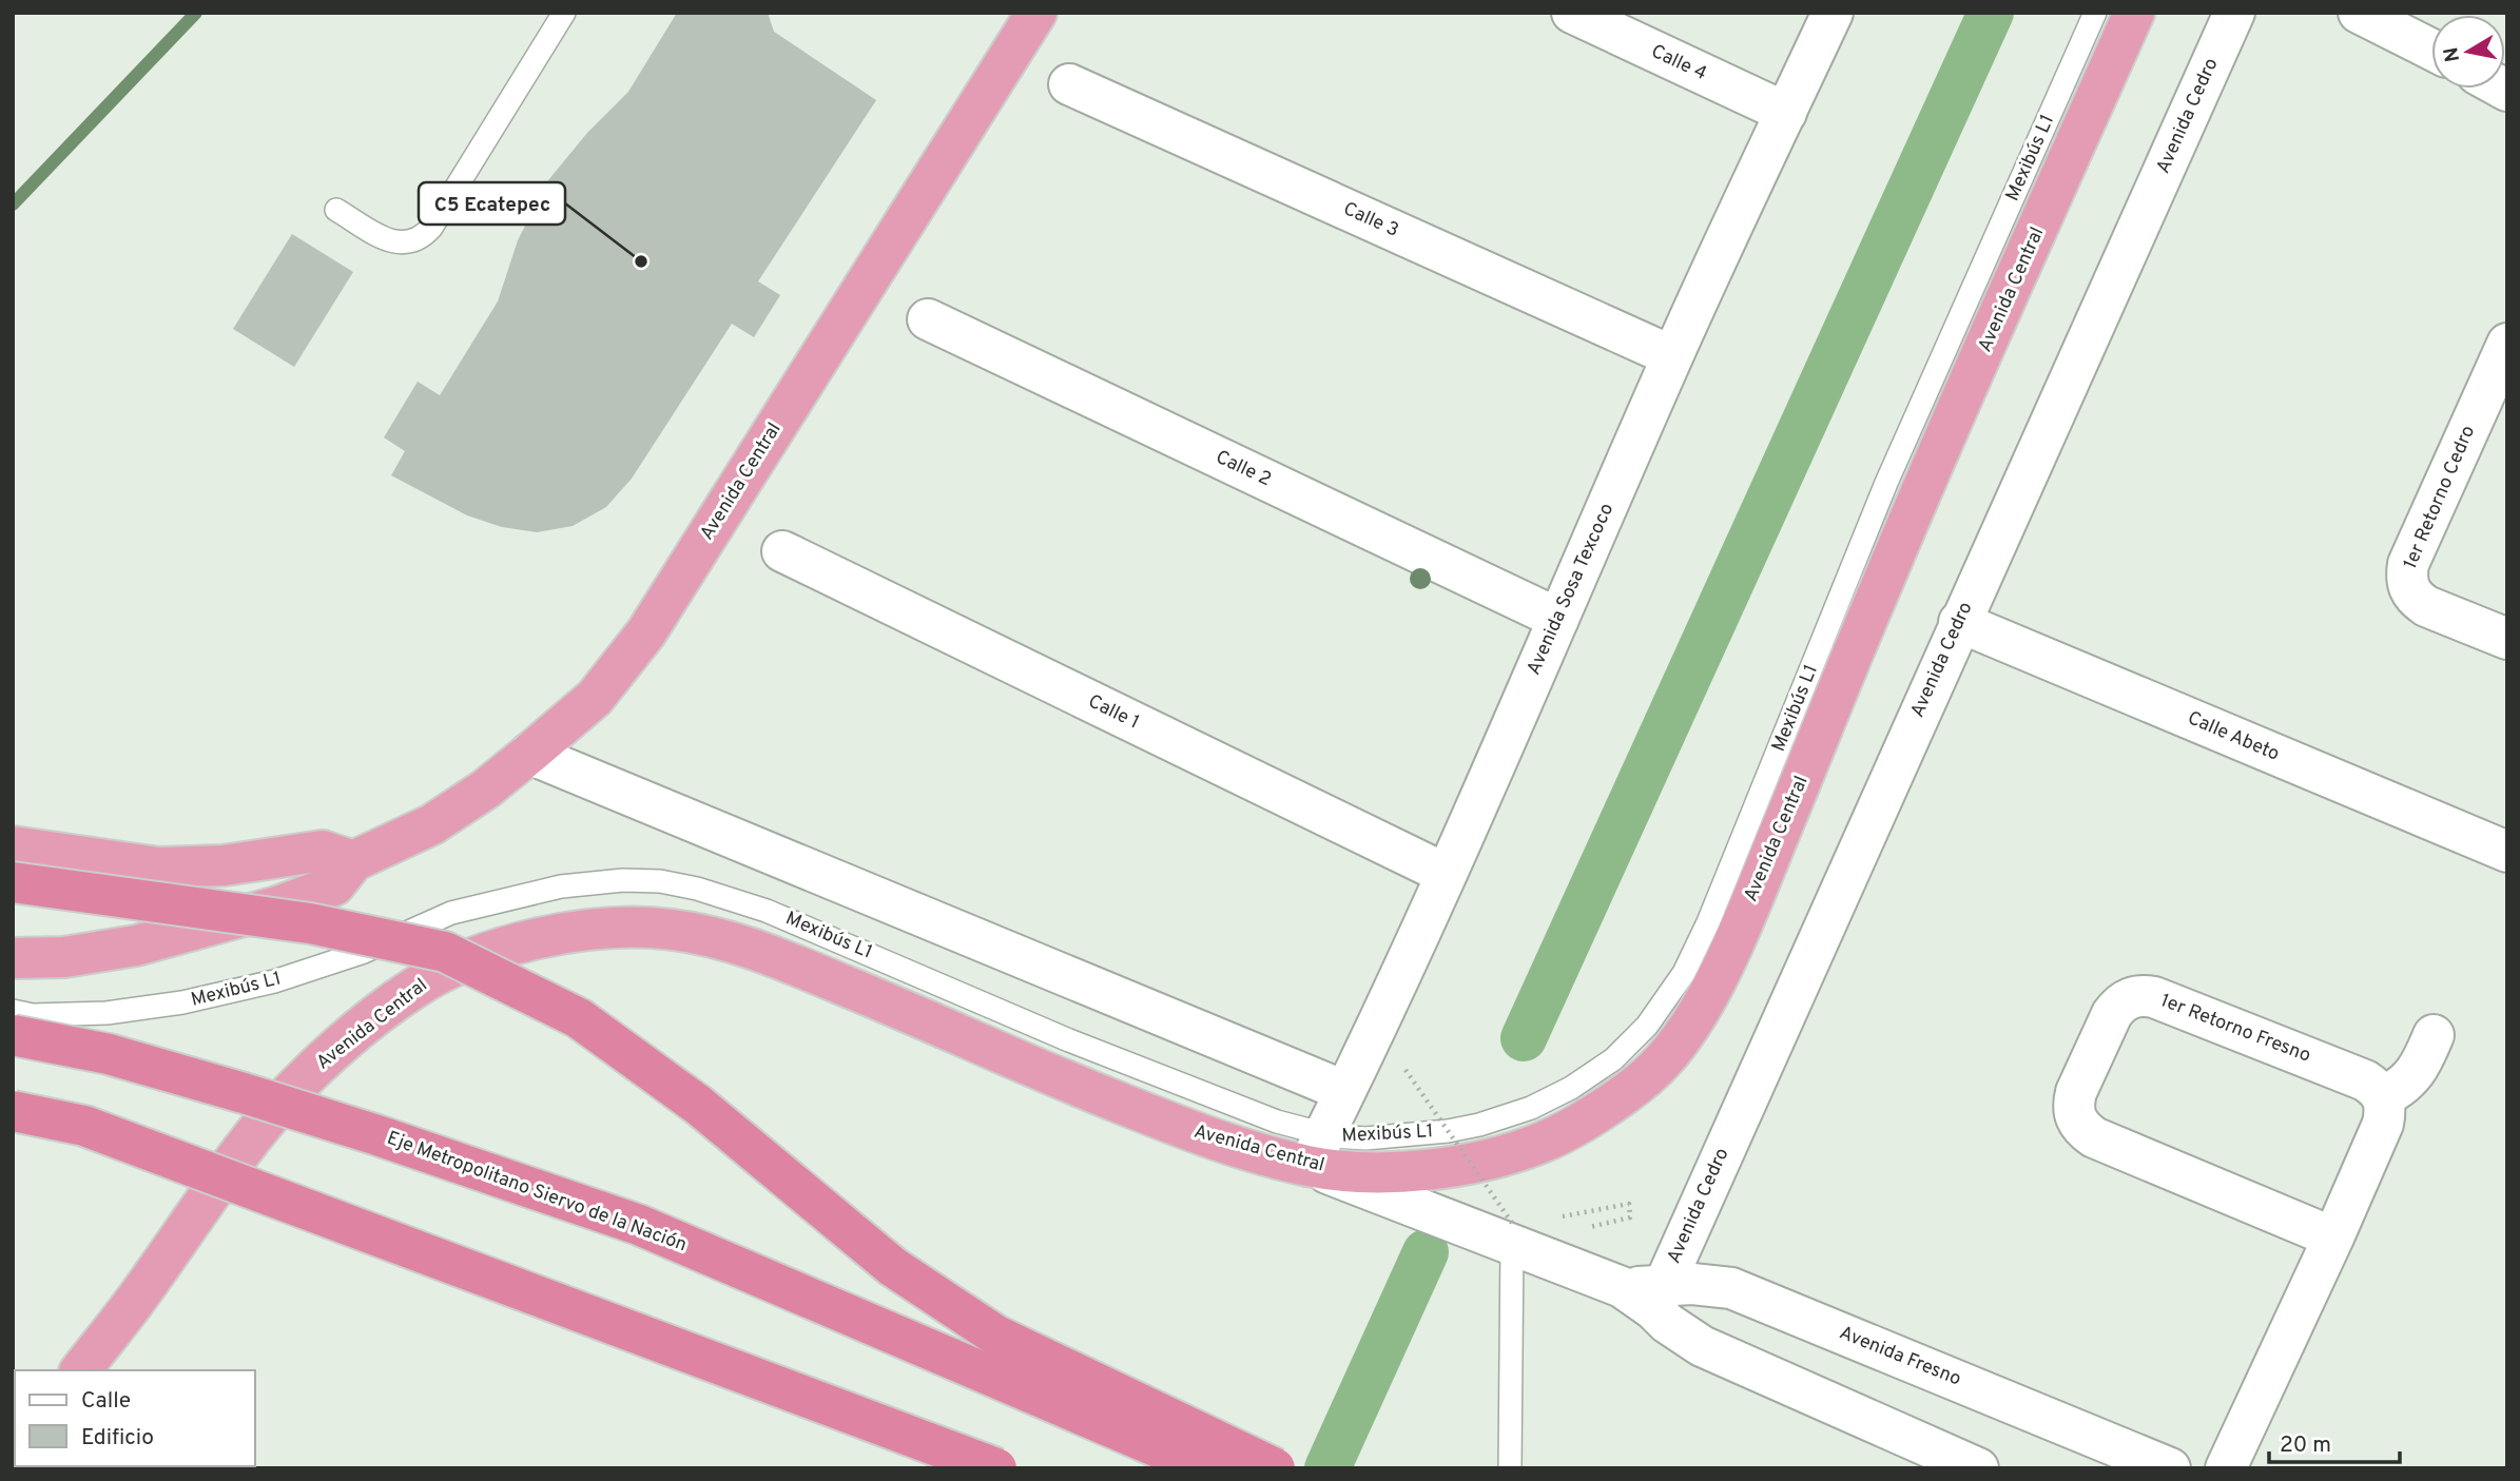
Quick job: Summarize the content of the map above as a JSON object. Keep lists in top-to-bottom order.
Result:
{
  "streets": {
    "highway": ["Avenida Central", "Eje Metropolitano Siervo de la Nación"],
    "street": [
      "Calle 4",
      "Avenida Cedro",
      "Calle 3",
      "Calle 2",
      "1er Retorno Cedro",
      "Avenida Sosa Texcoco",
      "Calle 1",
      "Calle Abeto",
      "1er Retorno Fresno",
      "Avenida Fresno"
    ],
    "lane": ["Mexibús L1"]
  },
  "crossings": [
    ["Calle 4", "Avenida Sosa Texcoco"],
    ["Avenida Cedro", "Calle Abeto"],
    ["Avenida Cedro", "Avenida Fresno"],
    ["Mexibús L1", "Avenida Central"],
    ["Mexibús L1", "Avenida Sosa Texcoco"],
    ["Mexibús L1", "Avenida Fresno"],
    ["Calle 3", "Avenida Sosa Texcoco"],
    ["Avenida Central", "Avenida Sosa Texcoco"],
    ["Avenida Central", "Avenida Fresno"],
    ["Calle 2", "Avenida Sosa Texcoco"],
    ["Avenida Sosa Texcoco", "Calle 1"],
    ["Avenida Sosa Texcoco", "Avenida Fresno"]
  ],
  "places": ["C5 Ecatepec"],
  "legend": ["Calle", "Edificio"],
  "scale_bar": "20 m",
  "north": "left"
}
